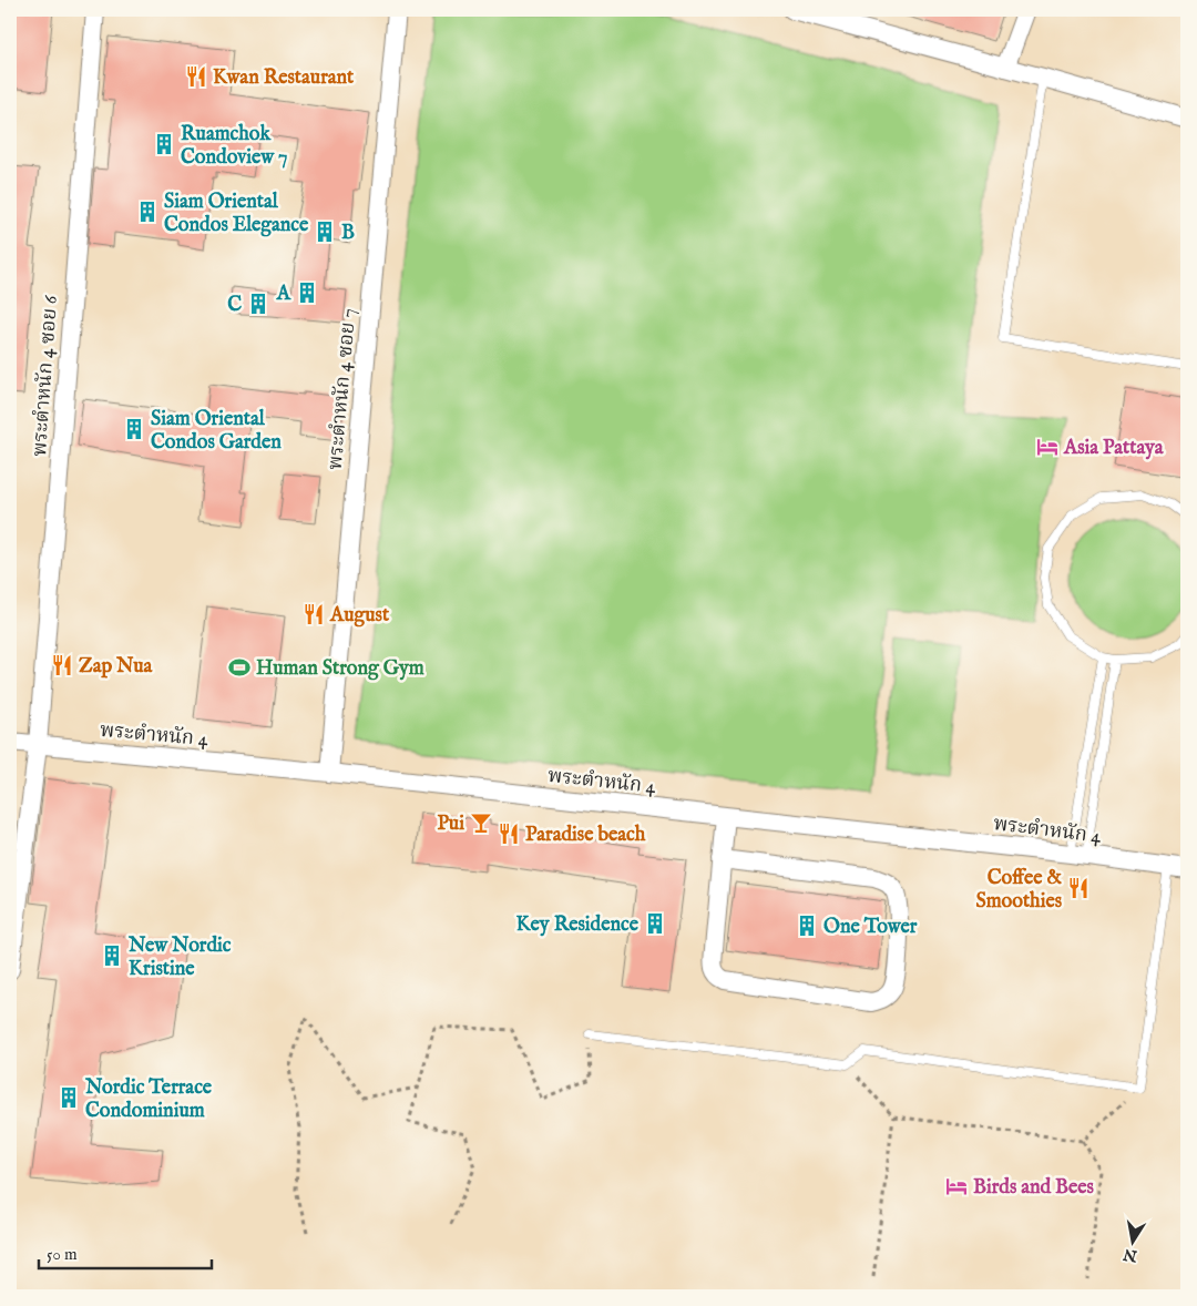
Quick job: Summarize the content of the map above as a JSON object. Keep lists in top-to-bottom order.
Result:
{
  "streets": {
    "street": ["พระตำหนัก 4 ซอย 6", "พระตำหนัก 4 ซอย 7", "พระตำหนัก 4"]
  },
  "crossings": [
    ["พระตำหนัก 4 ซอย 6", "พระตำหนัก 4"],
    ["พระตำหนัก 4 ซอย 7", "พระตำหนัก 4"]
  ],
  "places": {
    "restaurant": [
      "Kwan Restaurant",
      "August",
      "Zap Nua",
      "Paradise beach",
      "Coffee & Smoothies"
    ],
    "building": [
      "Ruamchok Condoview 7",
      "Siam Oriental Condos Elegance",
      "B",
      "A",
      "C",
      "Siam Oriental Condos Garden",
      "Key Residence",
      "One Tower",
      "New Nordic Kristine",
      "Nordic Terrace Condominium"
    ],
    "hotel": ["Asia Pattaya", "Birds and Bees"],
    "sports": ["Human Strong Gym"],
    "bar": ["Pui"]
  },
  "scale_bar": "50 m",
  "north": "bottom"
}
